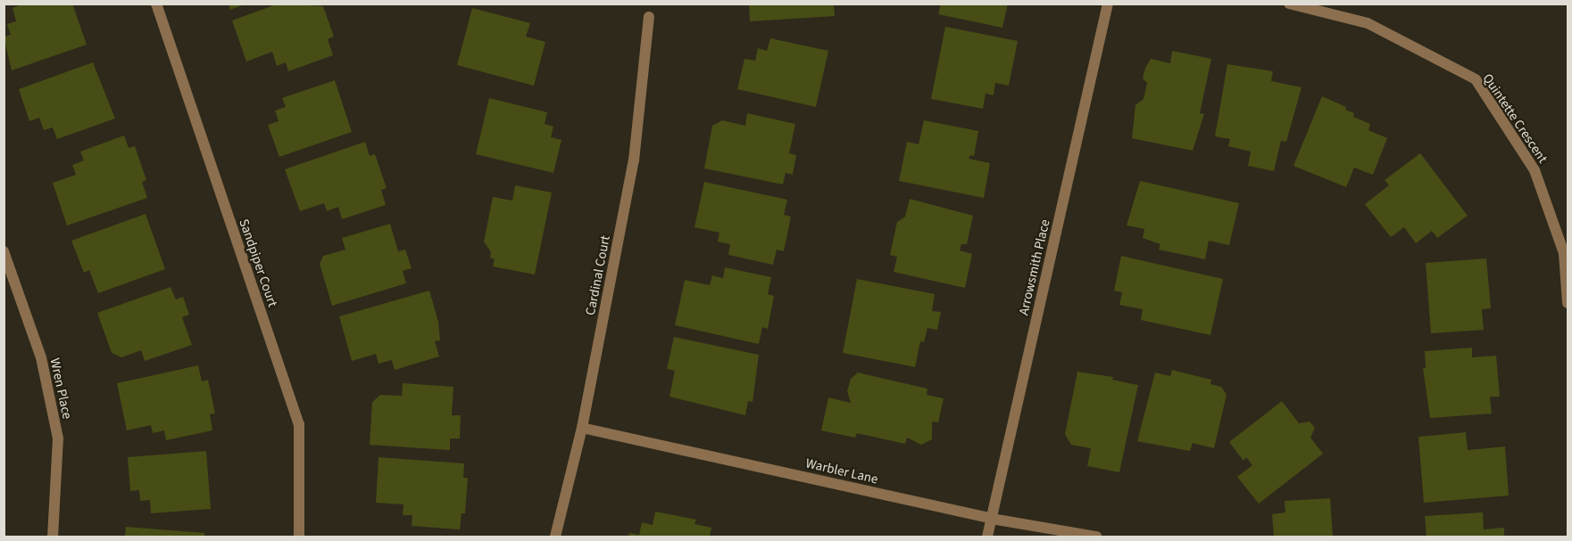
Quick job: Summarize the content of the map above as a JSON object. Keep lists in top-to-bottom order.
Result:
{
  "streets": {
    "street": [
      "Quintette Crescent",
      "Sandpiper Court",
      "Arrowsmith Place",
      "Cardinal Court",
      "Wren Place",
      "Warbler Lane"
    ]
  },
  "crossings": [
    ["Arrowsmith Place", "Warbler Lane"],
    ["Cardinal Court", "Warbler Lane"]
  ]
}
